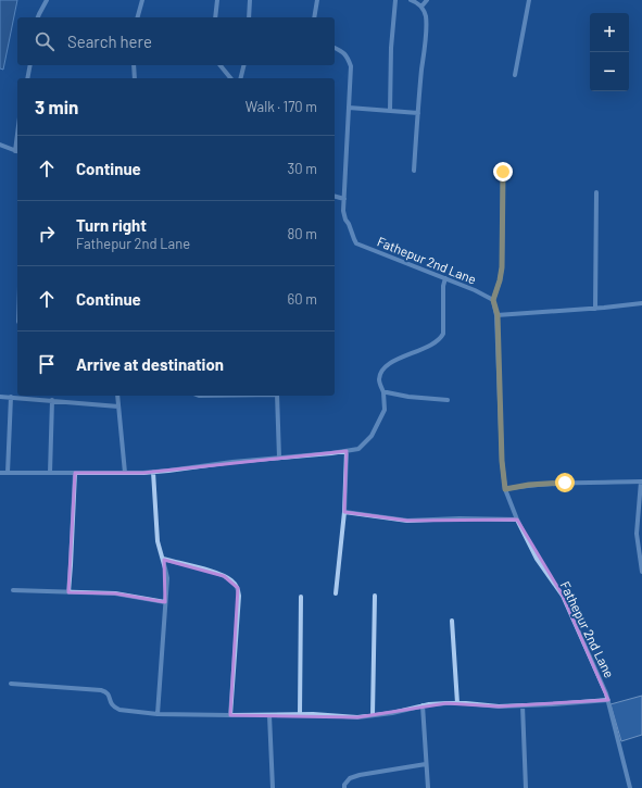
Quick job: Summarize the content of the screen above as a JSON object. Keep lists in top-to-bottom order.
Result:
{
  "streets": {
    "street": ["Fathepur 2nd Lane"]
  },
  "page": {
    "map_buttons": ["+", "−"],
    "search": "Search here",
    "heading": ["3 min", "Walk · 170 m"],
    "list": [
      ["Continue", "30 m"],
      ["Turn right", "Fathepur 2nd Lane", "80 m"],
      ["Continue", "60 m"],
      "Arrive at destination"
    ]
  }
}
